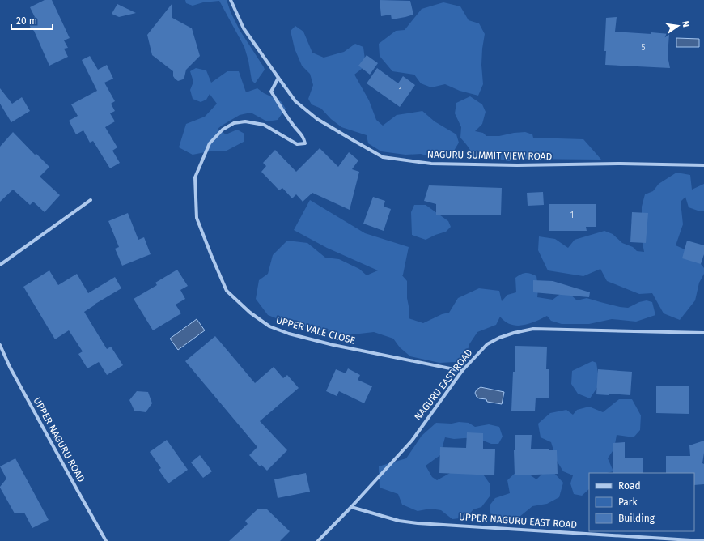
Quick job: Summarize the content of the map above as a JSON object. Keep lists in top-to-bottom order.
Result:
{
  "streets": {
    "street": [
      "NAGURU SUMMIT VIEW ROAD",
      "UPPER VALE CLOSE",
      "NAGURU EAST ROAD",
      "UPPER NAGURU ROAD",
      "UPPER NAGURU EAST ROAD"
    ]
  },
  "crossings": [
    ["NAGURU SUMMIT VIEW ROAD", "UPPER VALE CLOSE"],
    ["UPPER VALE CLOSE", "NAGURU EAST ROAD"],
    ["NAGURU EAST ROAD", "UPPER NAGURU EAST ROAD"]
  ],
  "house_numbers": ["5", "1", "1"],
  "legend": ["Road", "Park", "Building"],
  "scale_bar": "20 m",
  "north": "right"
}
